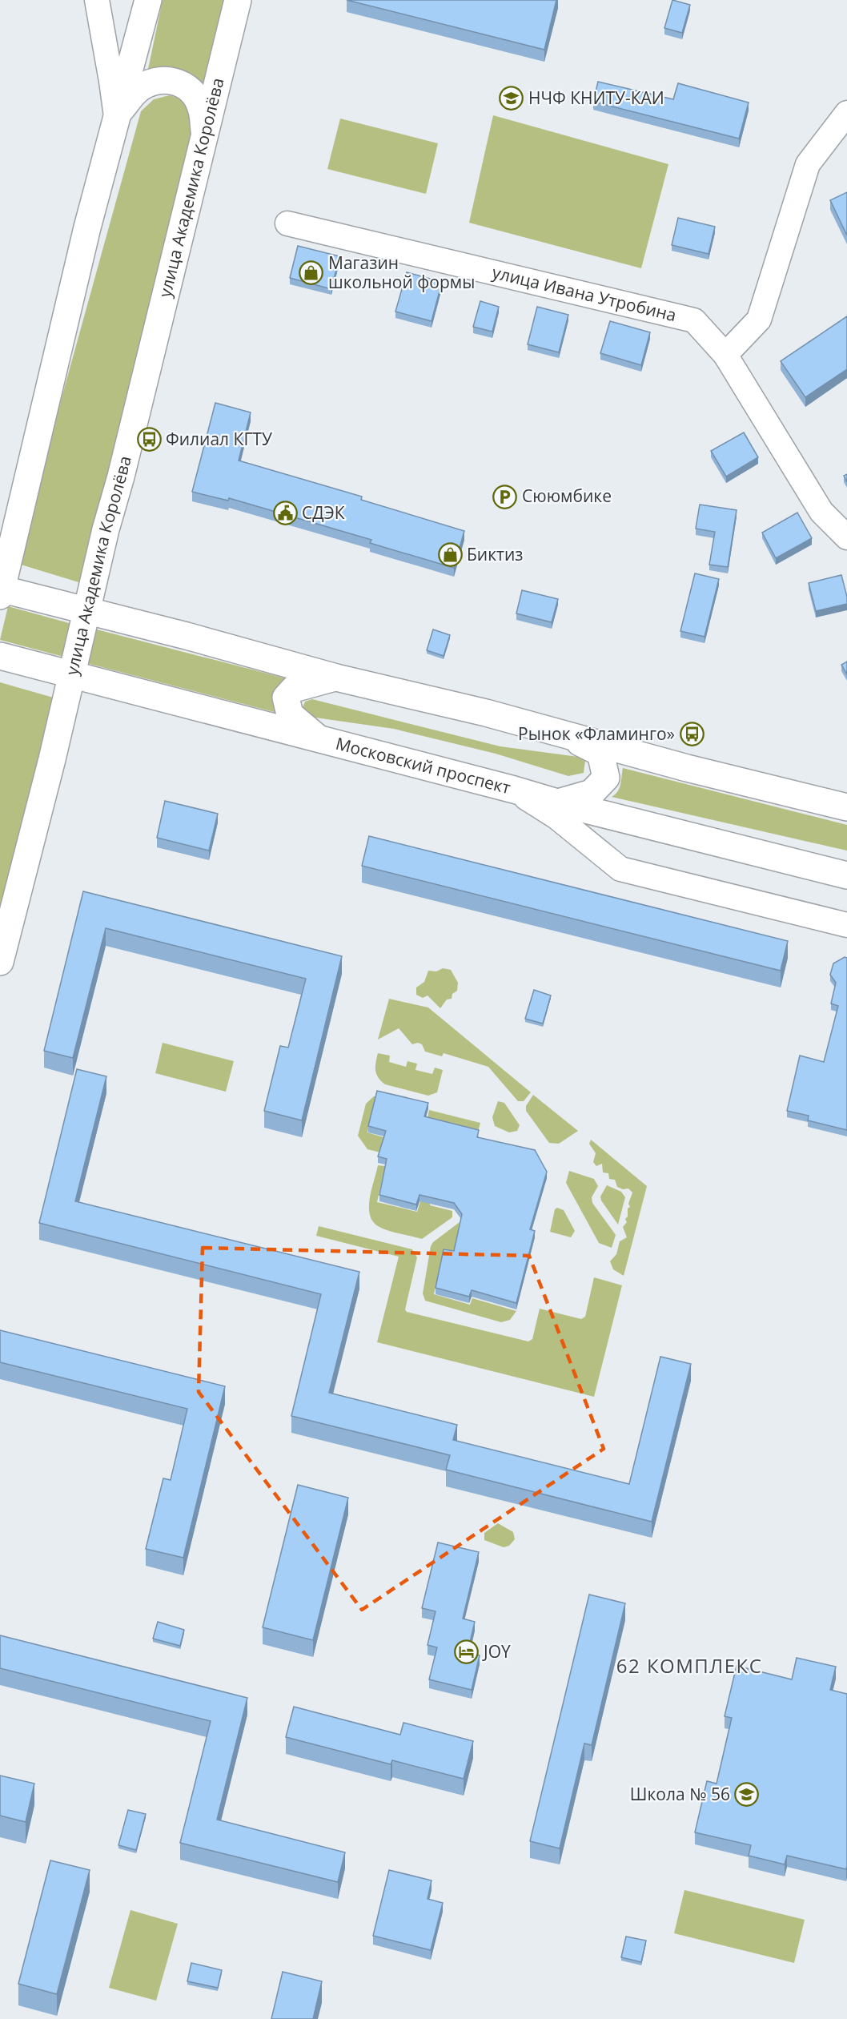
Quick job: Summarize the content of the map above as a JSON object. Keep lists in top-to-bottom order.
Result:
{
  "streets": {
    "main road": ["улица Академика Королёва", "Московский проспект"],
    "street": ["улица Ивана Утробина"]
  },
  "crossings": [
    ["улица Академика Королёва", "Московский проспект"]
  ],
  "districts": ["62 КОМПЛЕКС"],
  "places": {
    "school or university": ["НЧФ КНИТУ-КАИ", "Школа № 56"],
    "shop": ["Магазин школьной формы", "Биктиз"],
    "bus stop": ["Филиал КГТУ", "Рынок «Фламинго»"],
    "parking": ["Сююмбике"],
    "public building": ["СДЭК"],
    "hotel": ["JOY"]
  }
}
